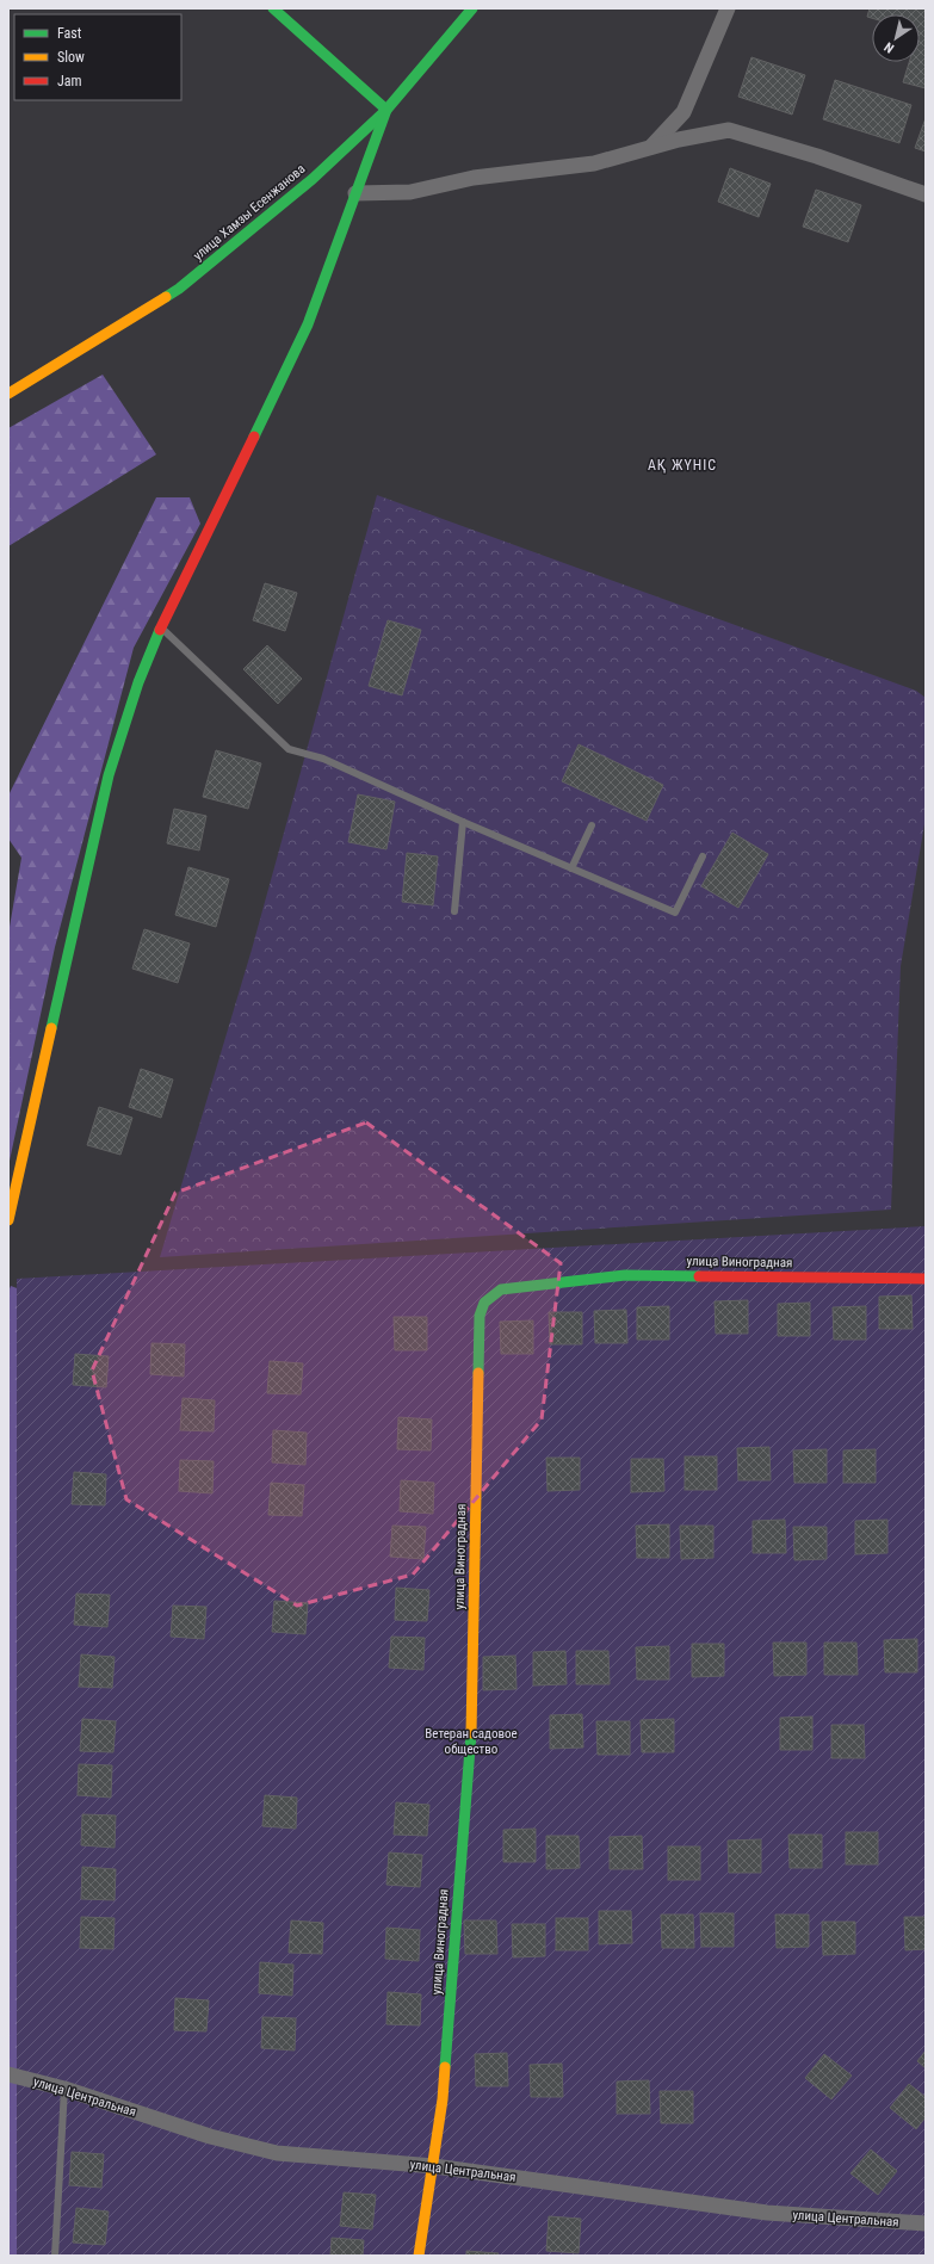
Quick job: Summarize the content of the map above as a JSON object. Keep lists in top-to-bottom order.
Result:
{
  "streets": {
    "street": ["улица Хамзы Есенжанова", "улица Виноградная", "улица Центральная"]
  },
  "crossings": [
    ["улица Виноградная", "улица Центральная"]
  ],
  "districts": ["АҚ ЖҮНІС"],
  "parks": ["Ветеран садовое общество"],
  "legend": ["Fast", "Slow", "Jam"],
  "north": "bottom left"
}
